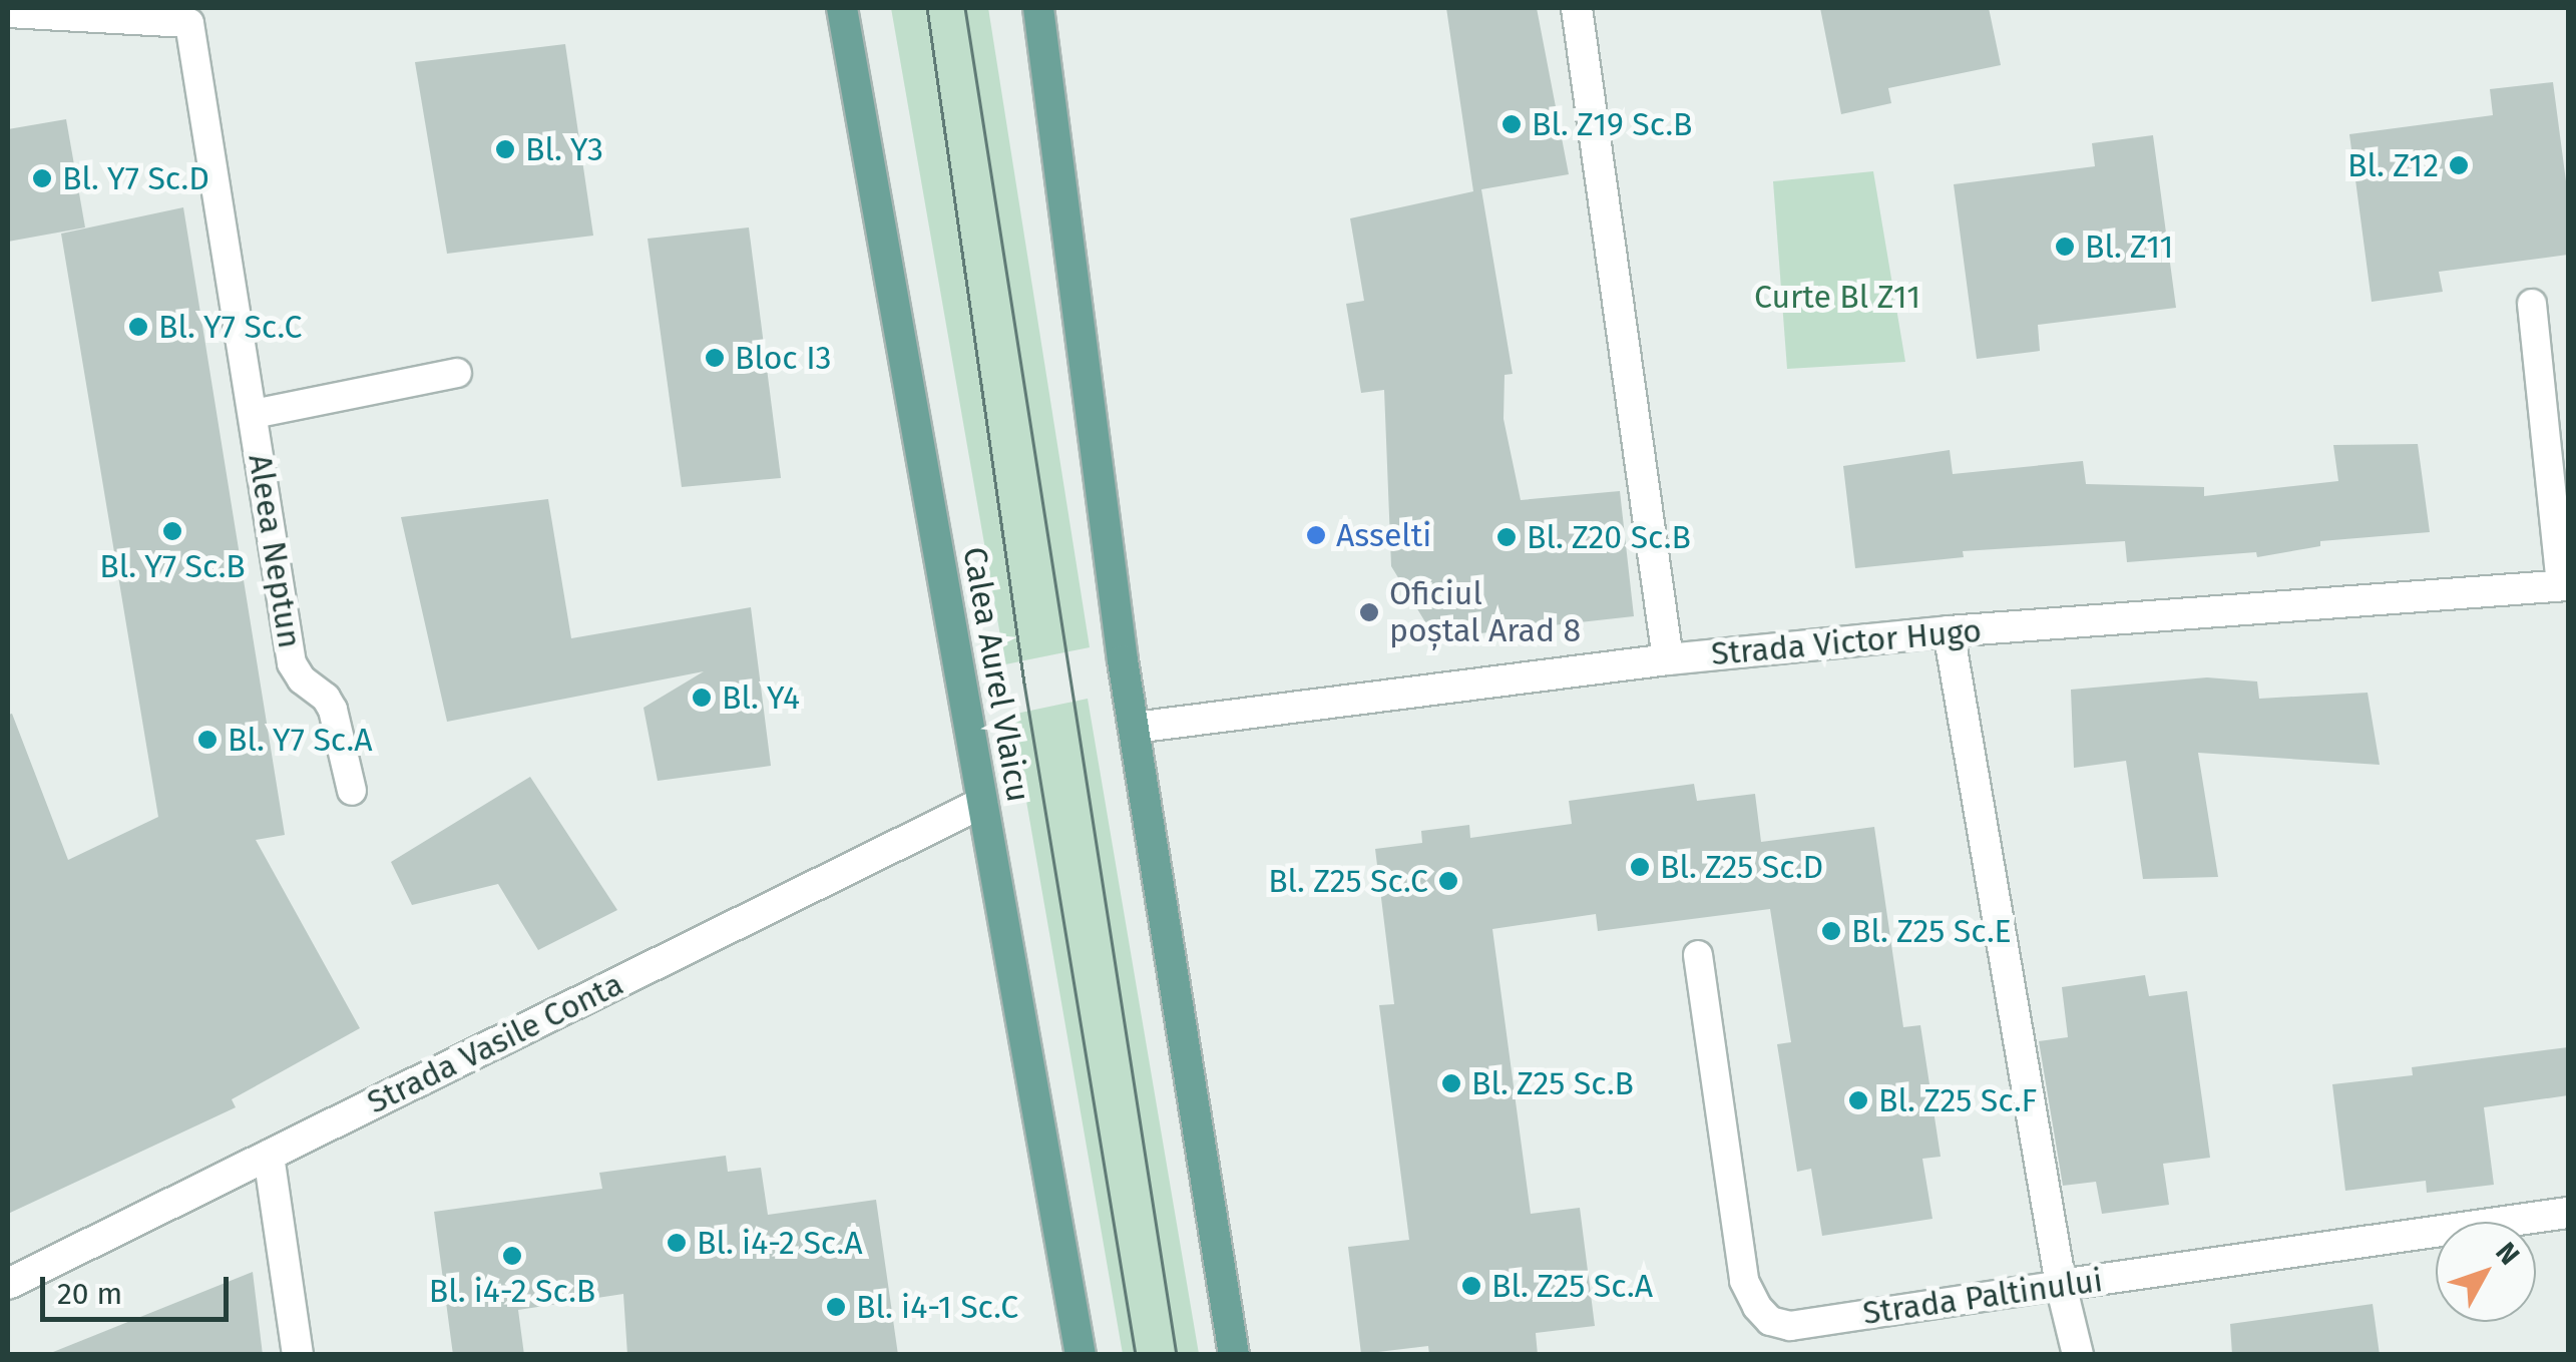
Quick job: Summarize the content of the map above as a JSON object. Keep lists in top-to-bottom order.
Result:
{
  "streets": {
    "main road": ["Calea Aurel Vlaicu"],
    "street": ["Strada Victor Hugo", "Strada Vasile Conta", "Strada Paltinului"],
    "lane": ["Aleea Neptun"]
  },
  "crossings": [
    ["Calea Aurel Vlaicu", "Strada Vasile Conta"]
  ],
  "parks": ["Curte Bl Z11"],
  "places": [
    "Bl. Z19 Sc.B",
    "Bl. Y3",
    "Bl. Z12",
    "Bl. Y7 Sc.D",
    "Bl. Z11",
    "Bl. Y7 Sc.C",
    "Bloc I3",
    "Bl. Y7 Sc.B",
    "Asselti",
    "Bl. Z20 Sc.B",
    "Oficiul poștal Arad 8",
    "Bl. Y4",
    "Bl. Y7 Sc.A",
    "Bl. Z25 Sc.D",
    "Bl. Z25 Sc.C",
    "Bl. Z25 Sc.E",
    "Bl. Z25 Sc.B",
    "Bl. Z25 Sc.F",
    "Bl. i4-2 Sc.A",
    "Bl. i4-2 Sc.B",
    "Bl. Z25 Sc.A",
    "Bl. i4-1 Sc.C"
  ],
  "scale_bar": "20 m",
  "north": "top right"
}
